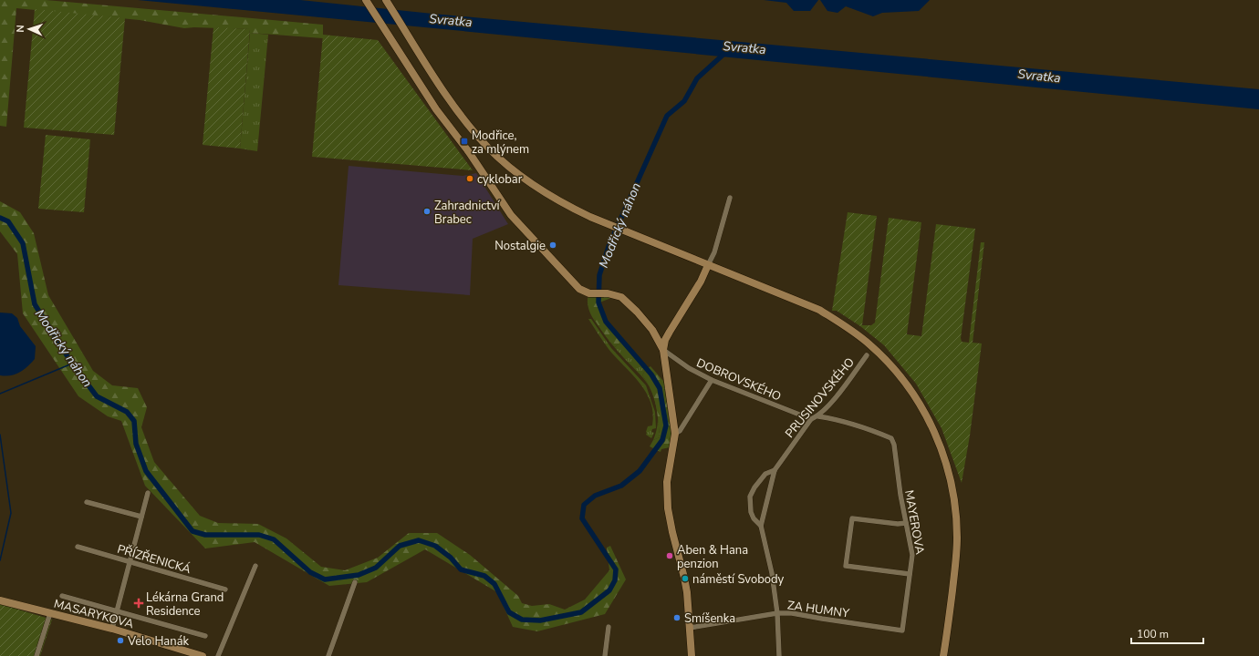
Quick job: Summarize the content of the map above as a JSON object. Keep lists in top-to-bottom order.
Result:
{
  "streets": {
    "street": [
      "DOBROVSKÉHO",
      "PRUSINOVSKÉHO",
      "MAYEROVA",
      "PŘÍZŘENICKÁ",
      "ZA HUMNY",
      "MASARYKOVA"
    ]
  },
  "crossings": [
    ["DOBROVSKÉHO", "PRUSINOVSKÉHO"],
    ["PRUSINOVSKÉHO", "MAYEROVA"],
    ["PRUSINOVSKÉHO", "ZA HUMNY"],
    ["MAYEROVA", "ZA HUMNY"]
  ],
  "water": ["Svratka", "Modřický náhon"],
  "places": {
    "transit": ["Modřice, za mlýnem"],
    "other": [
      "cyklobar",
      "Zahradnictví Brabec",
      "Nostalgie",
      "Aben & Hana penzion",
      "náměstí Svobody",
      "Smíšenka",
      "Velo Hanák"
    ],
    "health": ["Lékárna Grand Residence"]
  },
  "scale_bar": "100 m",
  "north": "left"
}
